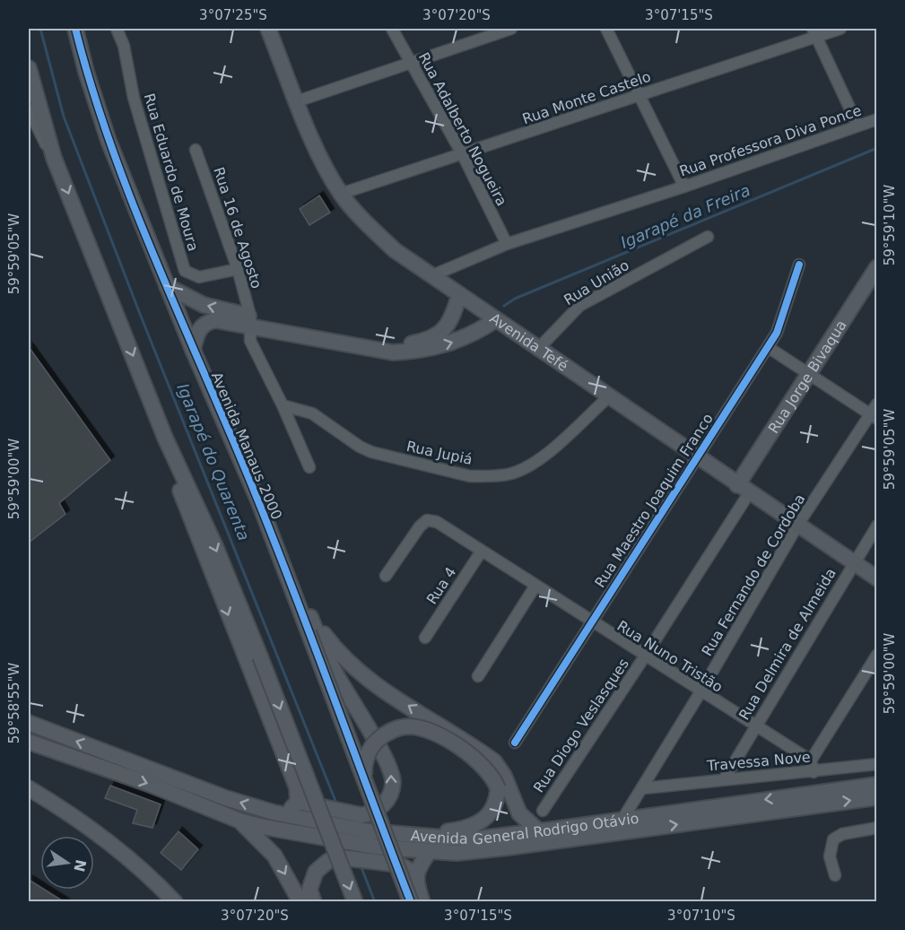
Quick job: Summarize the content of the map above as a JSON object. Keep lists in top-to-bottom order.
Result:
{
  "streets": {
    "main road": [
      "Avenida Tefé",
      "Rua Jorge Bivaqua",
      "Avenida Manaus 2000",
      "Avenida General Rodrigo Otávio"
    ],
    "street": [
      "Rua Monte Castelo",
      "Rua Adalberto Nogueira",
      "Rua Professora Diva Ponce",
      "Rua Eduardo de Moura",
      "Rua 16 de Agosto",
      "Rua União",
      "Rua Jupiá",
      "Rua Maestro Joaquim Franco",
      "Rua Fernando de Cordoba",
      "Rua 4",
      "Rua Delmira de Almeida",
      "Rua Nuno Tristão",
      "Rua Diogo Veslasques",
      "Travessa Nove"
    ]
  },
  "crossings": [
    ["Rua Monte Castelo", "Rua Adalberto Nogueira"],
    ["Rua Monte Castelo", "Avenida Tefé"],
    ["Rua Adalberto Nogueira", "Rua Professora Diva Ponce"],
    ["Rua Professora Diva Ponce", "Avenida Tefé"],
    ["Rua Eduardo de Moura", "Rua 16 de Agosto"],
    ["Rua 16 de Agosto", "Rua Jupiá"],
    ["Rua União", "Avenida Tefé"],
    ["Avenida Tefé", "Rua Jorge Bivaqua"],
    ["Avenida Tefé", "Rua Jupiá"],
    ["Avenida Tefé", "Rua Maestro Joaquim Franco"],
    ["Avenida Tefé", "Rua Fernando de Cordoba"],
    ["Avenida Tefé", "Rua Delmira de Almeida"],
    ["Avenida Tefé", "Rua Diogo Veslasques"],
    ["Rua Jorge Bivaqua", "Rua Diogo Veslasques"],
    ["Rua Maestro Joaquim Franco", "Rua Nuno Tristão"],
    ["Rua Fernando de Cordoba", "Rua Nuno Tristão"],
    ["Rua Fernando de Cordoba", "Travessa Nove"],
    ["Rua Fernando de Cordoba", "Avenida General Rodrigo Otávio"],
    ["Rua 4", "Rua Nuno Tristão"],
    ["Rua Delmira de Almeida", "Rua Nuno Tristão"],
    ["Rua Delmira de Almeida", "Travessa Nove"],
    ["Rua Nuno Tristão", "Rua Diogo Veslasques"]
  ],
  "water": ["Igarapé da Freira", "Igarapé do Quarenta"],
  "north": "right",
  "coordinates": [
    "3°07'25\"S",
    "3°07'20\"S",
    "3°07'15\"S",
    "59°59'10\"W",
    "59°59'05\"W",
    "59°59'00\"W",
    "59°58'55\"W",
    "3°07'10\"S"
  ]
}
